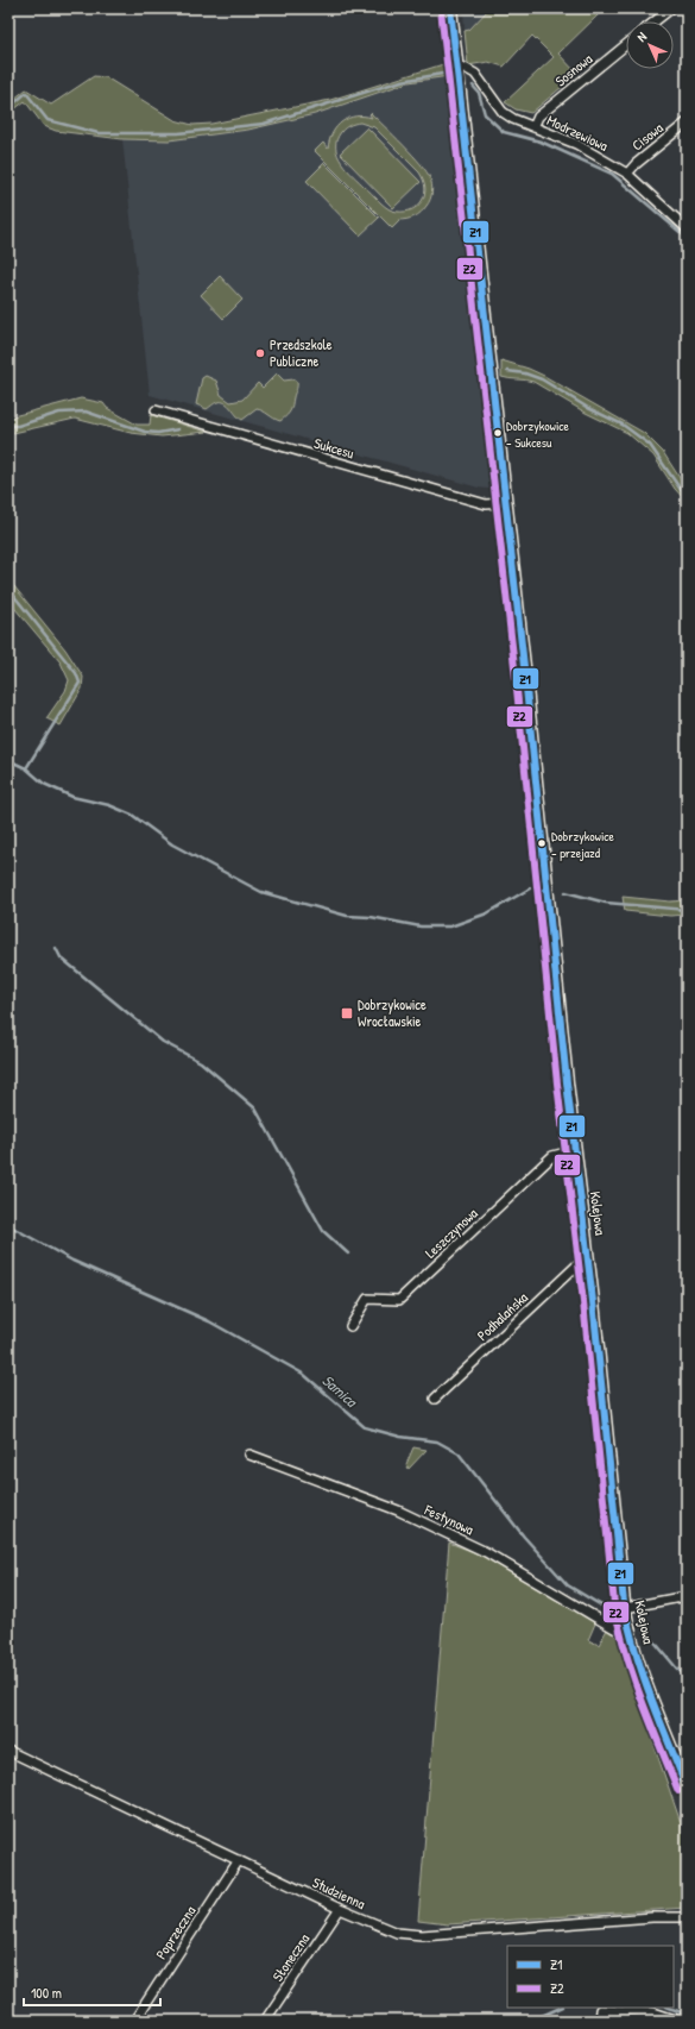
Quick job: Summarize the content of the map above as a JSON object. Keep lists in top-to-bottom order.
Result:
{
  "streets": {
    "street": [
      "Sosnowa",
      "Modrzewiowa",
      "Cisowa",
      "Sukcesu",
      "Kolejowa",
      "Leszczynowa",
      "Podhalańska",
      "Festynowa",
      "Studzienna",
      "Poprzeczna",
      "Słoneczna"
    ]
  },
  "crossings": [
    ["Sosnowa", "Modrzewiowa"],
    ["Modrzewiowa", "Cisowa"],
    ["Modrzewiowa", "Kolejowa"],
    ["Sukcesu", "Kolejowa"],
    ["Kolejowa", "Leszczynowa"],
    ["Kolejowa", "Podhalańska"],
    ["Kolejowa", "Festynowa"],
    ["Studzienna", "Poprzeczna"],
    ["Studzienna", "Słoneczna"]
  ],
  "water": ["Samica"],
  "places": {
    "other": ["Przedszkole Publiczne", "Dobrzykowice – Sukcesu", "Dobrzykowice – przejazd"],
    "transit": ["Dobrzykowice Wrocławskie"]
  },
  "lines": ["transit line Z1", "transit line Z2"],
  "legend": ["Z1", "Z2"],
  "scale_bar": "100 m",
  "north": "top left"
}
